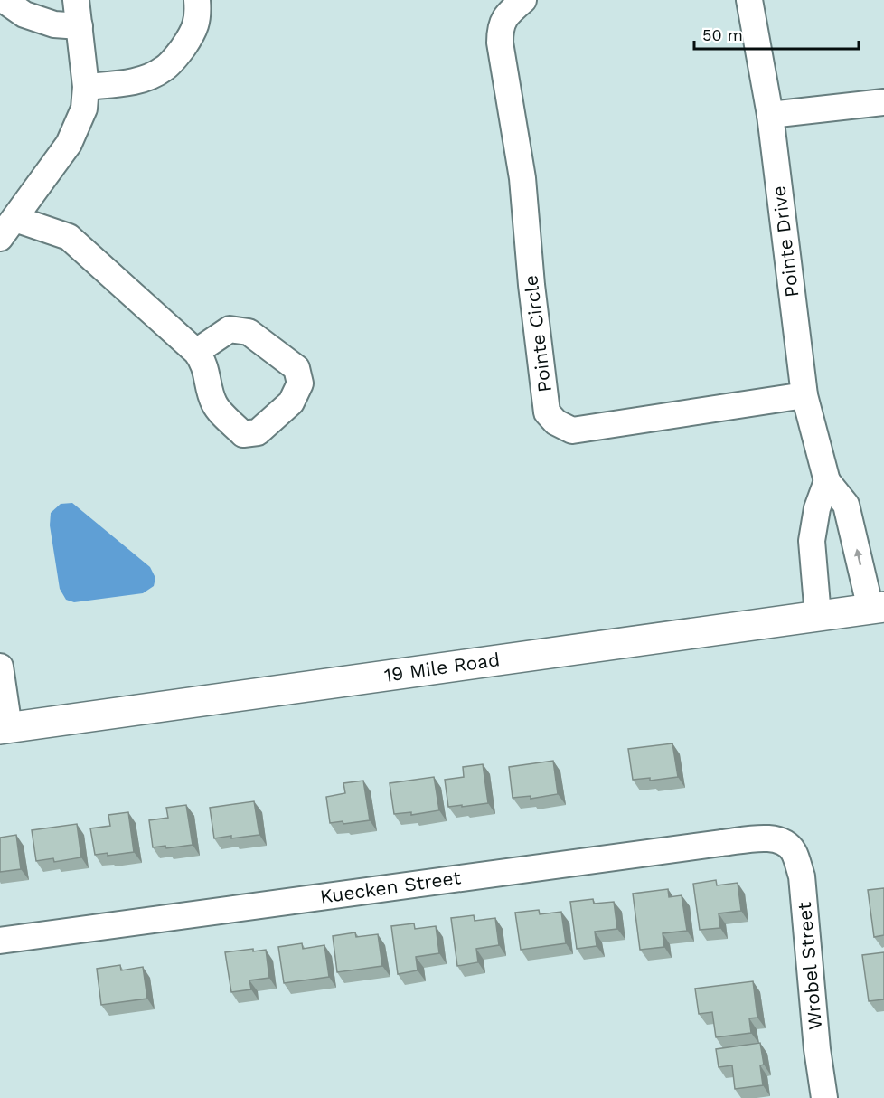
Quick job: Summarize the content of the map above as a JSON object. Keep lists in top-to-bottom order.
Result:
{
  "streets": {
    "street": [
      "Pointe Drive",
      "Pointe Circle",
      "19 Mile Road",
      "Kuecken Street",
      "Wrobel Street"
    ]
  },
  "crossings": [
    ["Pointe Drive", "Pointe Circle"],
    ["Pointe Drive", "19 Mile Road"],
    ["Kuecken Street", "Wrobel Street"]
  ],
  "scale_bar": "50 m"
}
